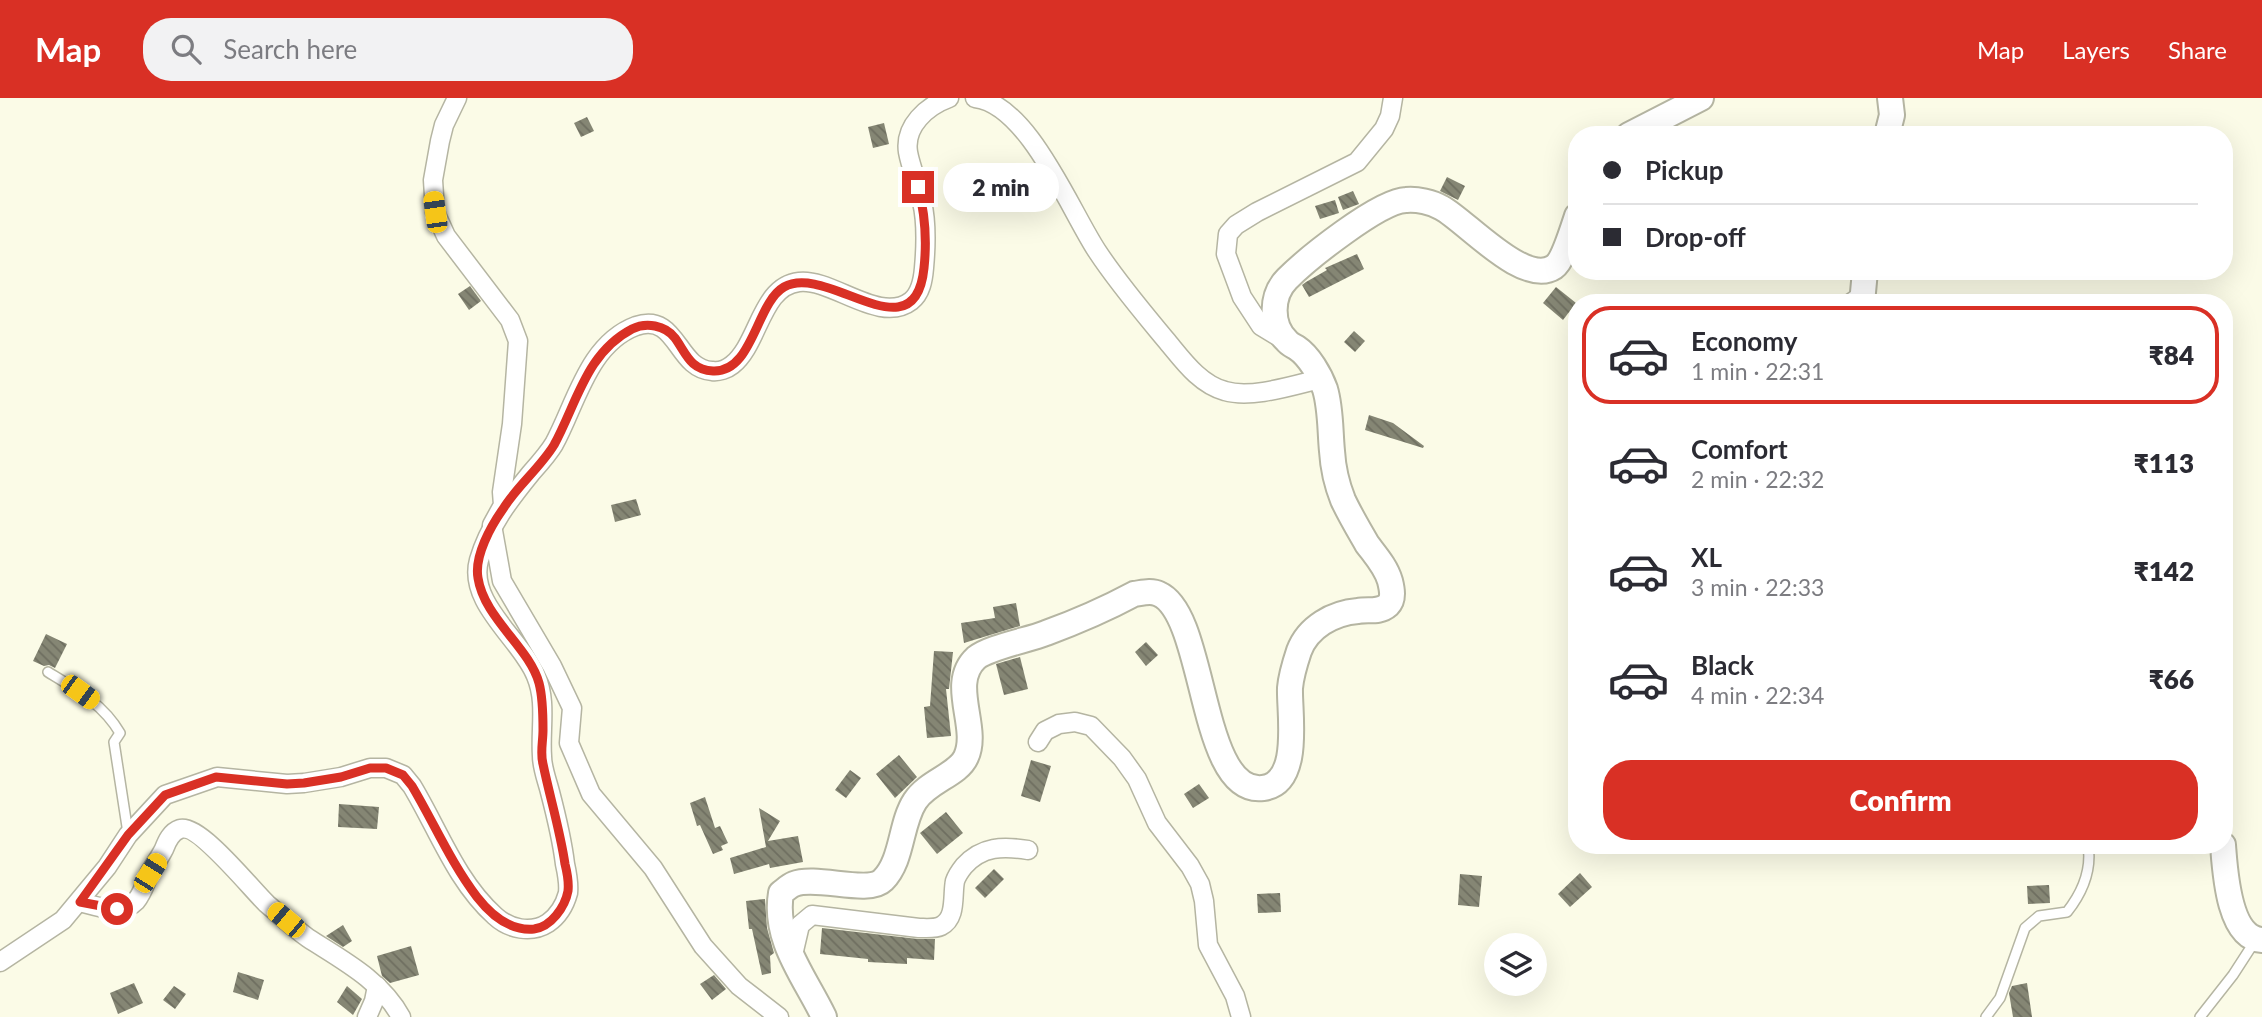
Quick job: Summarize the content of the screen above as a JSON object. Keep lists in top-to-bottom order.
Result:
{
  "page": {
    "header": "Map",
    "search": "Search here",
    "nav": ["Map", "Layers", "Share"],
    "banner": ["Pickup", "Drop-off"],
    "bubble": "2 min",
    "list": [
      {
        "name": "Economy",
        "note": "1 min · 22:31",
        "value": "₹84"
      },
      {
        "name": "Comfort",
        "note": "2 min · 22:32",
        "value": "₹113"
      },
      {
        "name": "XL",
        "note": "3 min · 22:33",
        "value": "₹142"
      },
      {
        "name": "Black",
        "note": "4 min · 22:34",
        "value": "₹66"
      }
    ],
    "buttons": "Confirm"
  }
}
